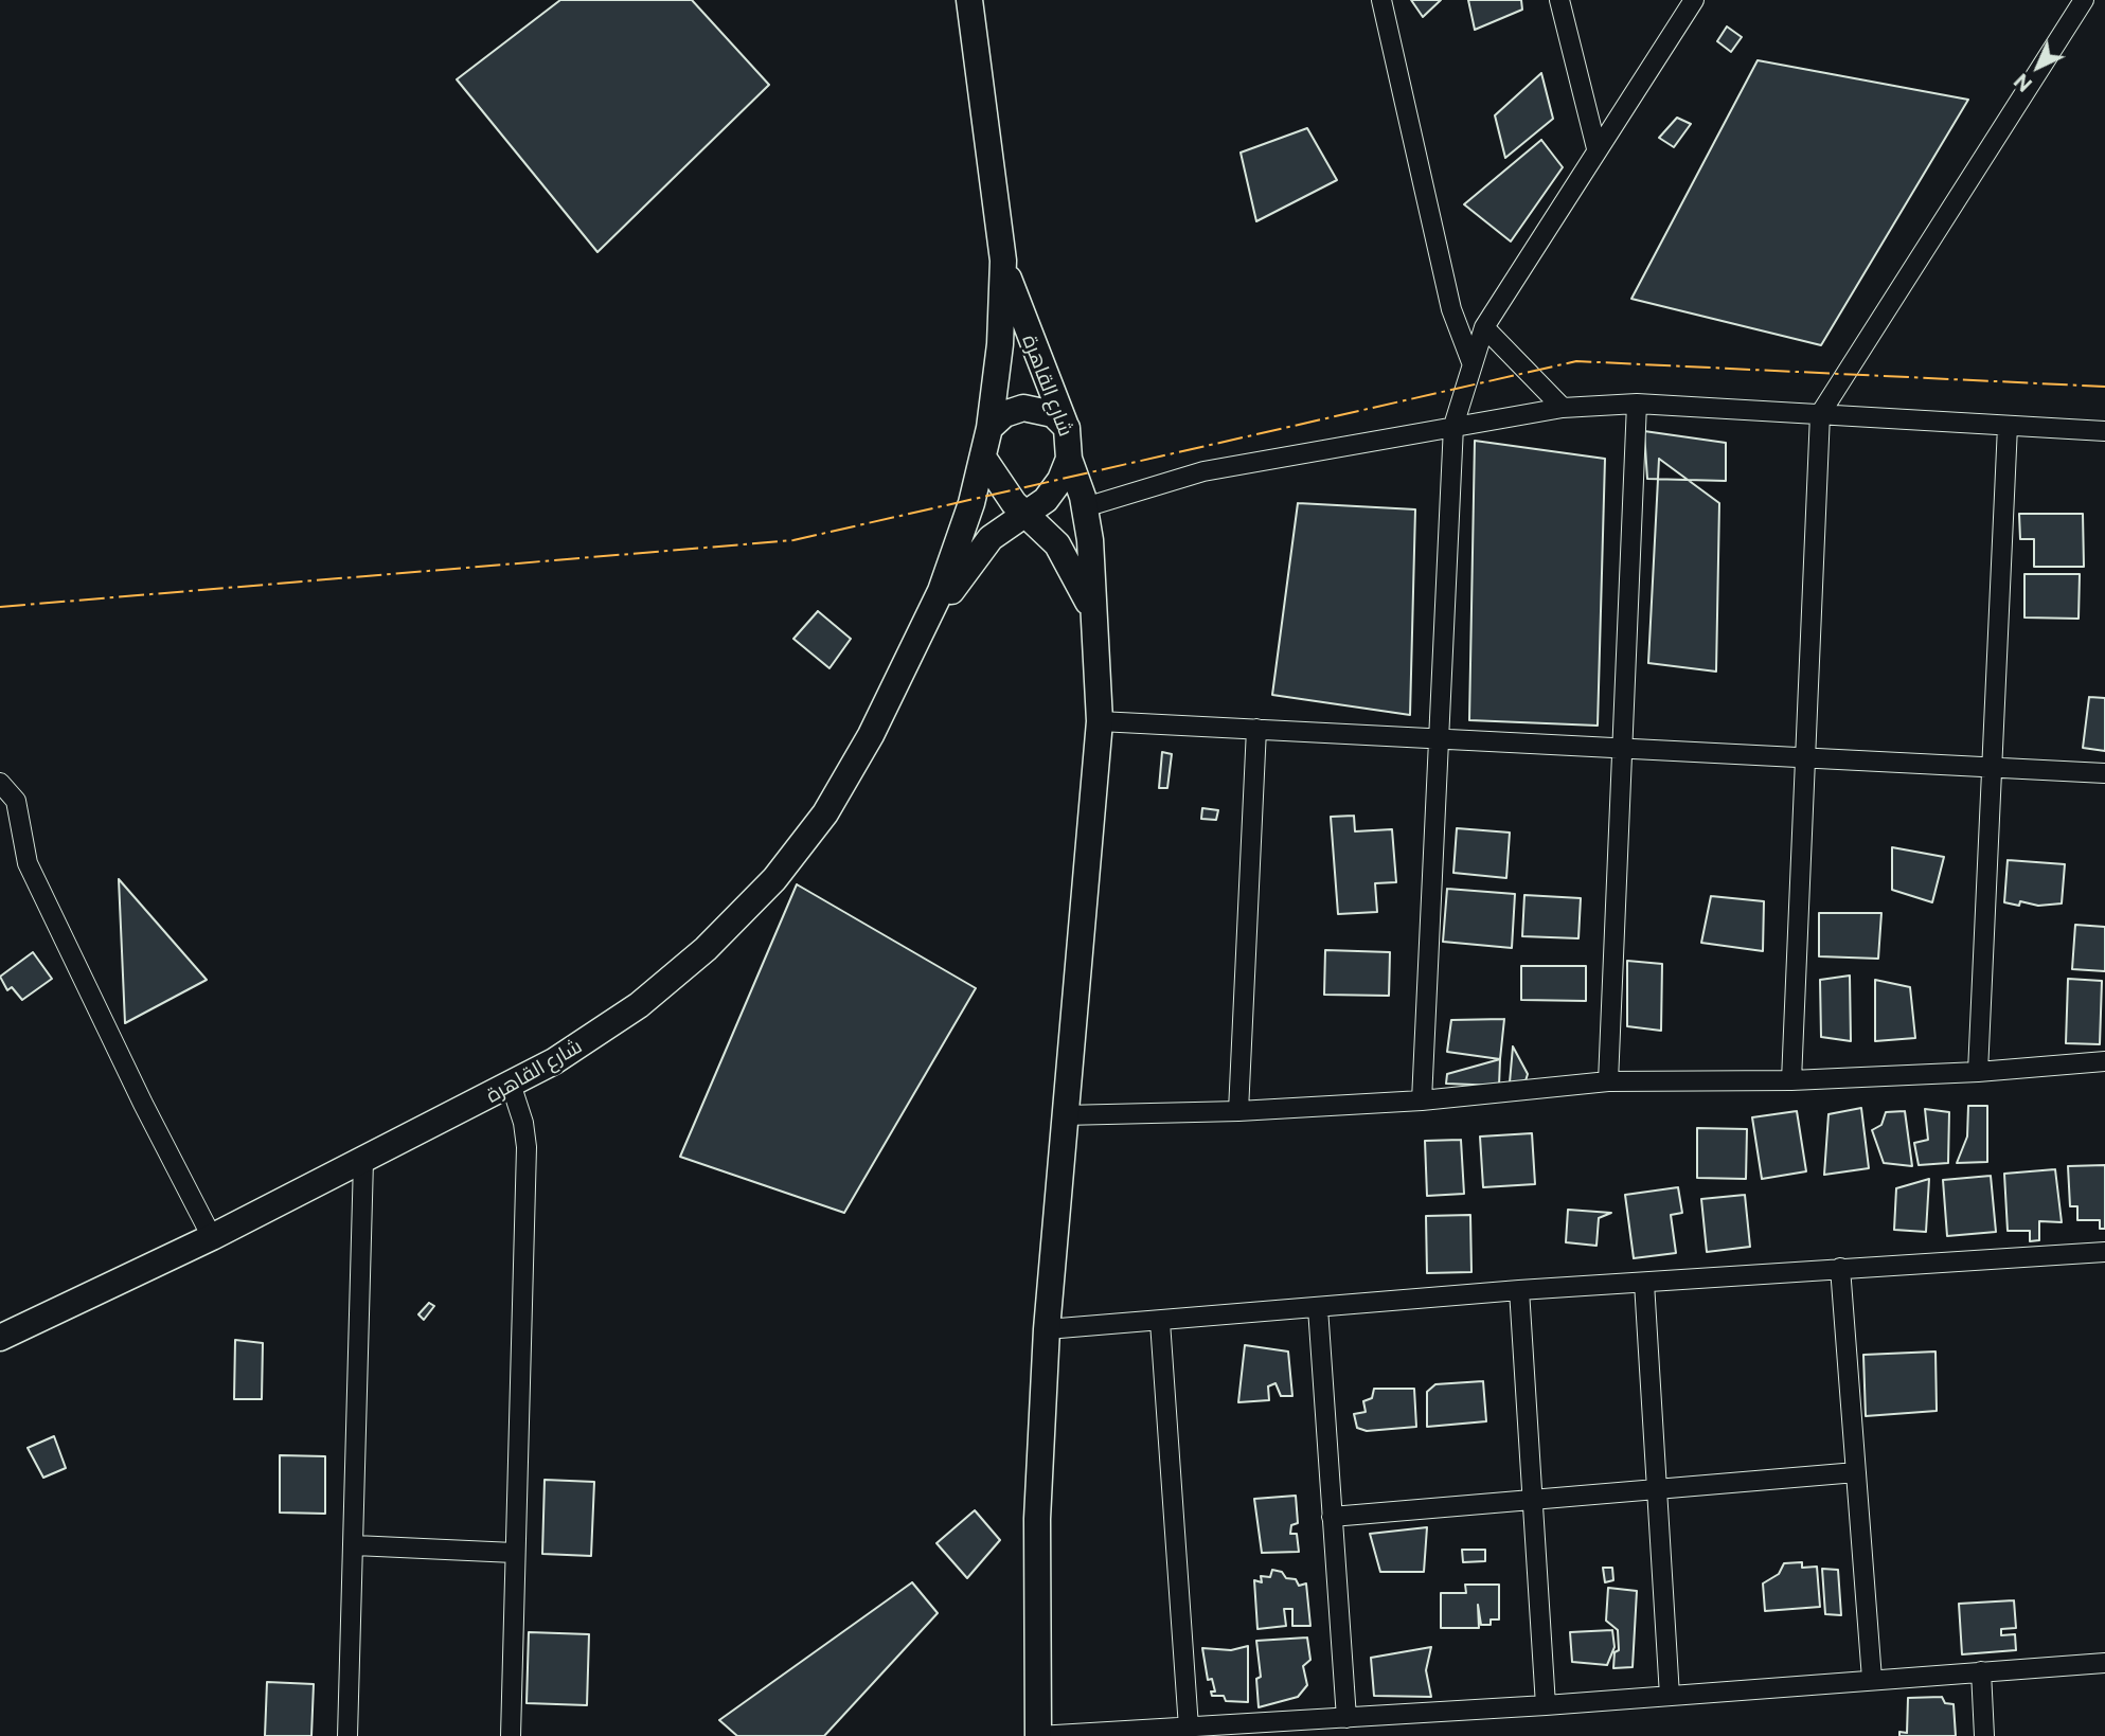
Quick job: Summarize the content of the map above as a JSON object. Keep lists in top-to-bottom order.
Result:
{
  "streets": {
    "main road": ["شارع القاهرة"]
  },
  "north": "bottom left"
}
